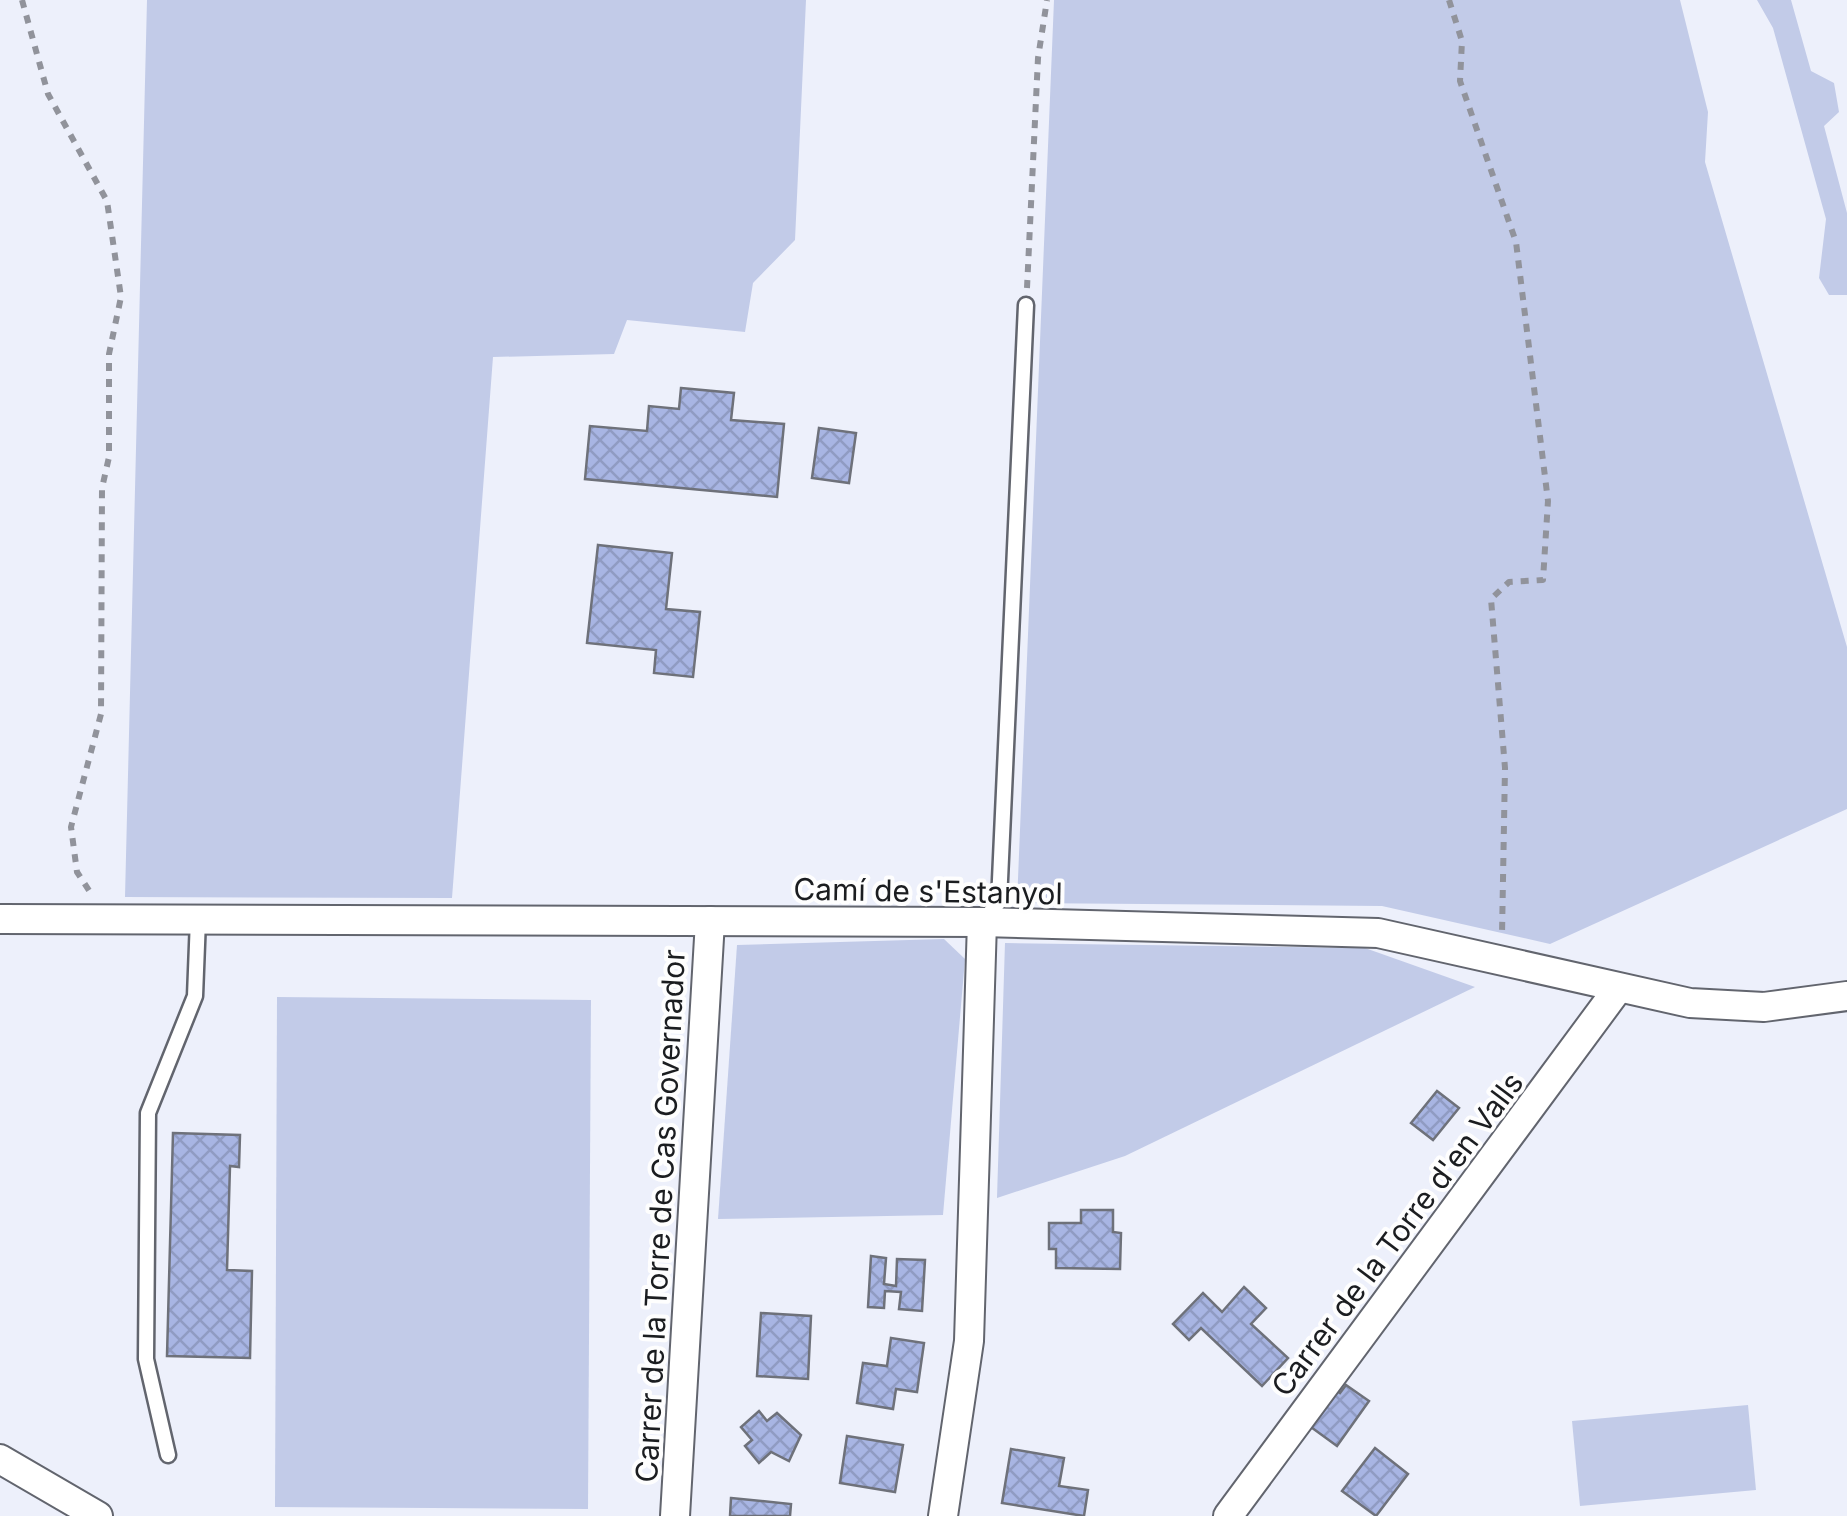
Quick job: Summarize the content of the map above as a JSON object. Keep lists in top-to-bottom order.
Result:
{
  "streets": {
    "street": ["Camí de s'Estanyol", "Carrer de la Torre de Cas Governador", "Carrer de la Torre d'en Valls"]
  },
  "crossings": [
    ["Camí de s'Estanyol", "Carrer de la Torre de Cas Governador"],
    ["Camí de s'Estanyol", "Carrer de la Torre d'en Valls"]
  ]
}
